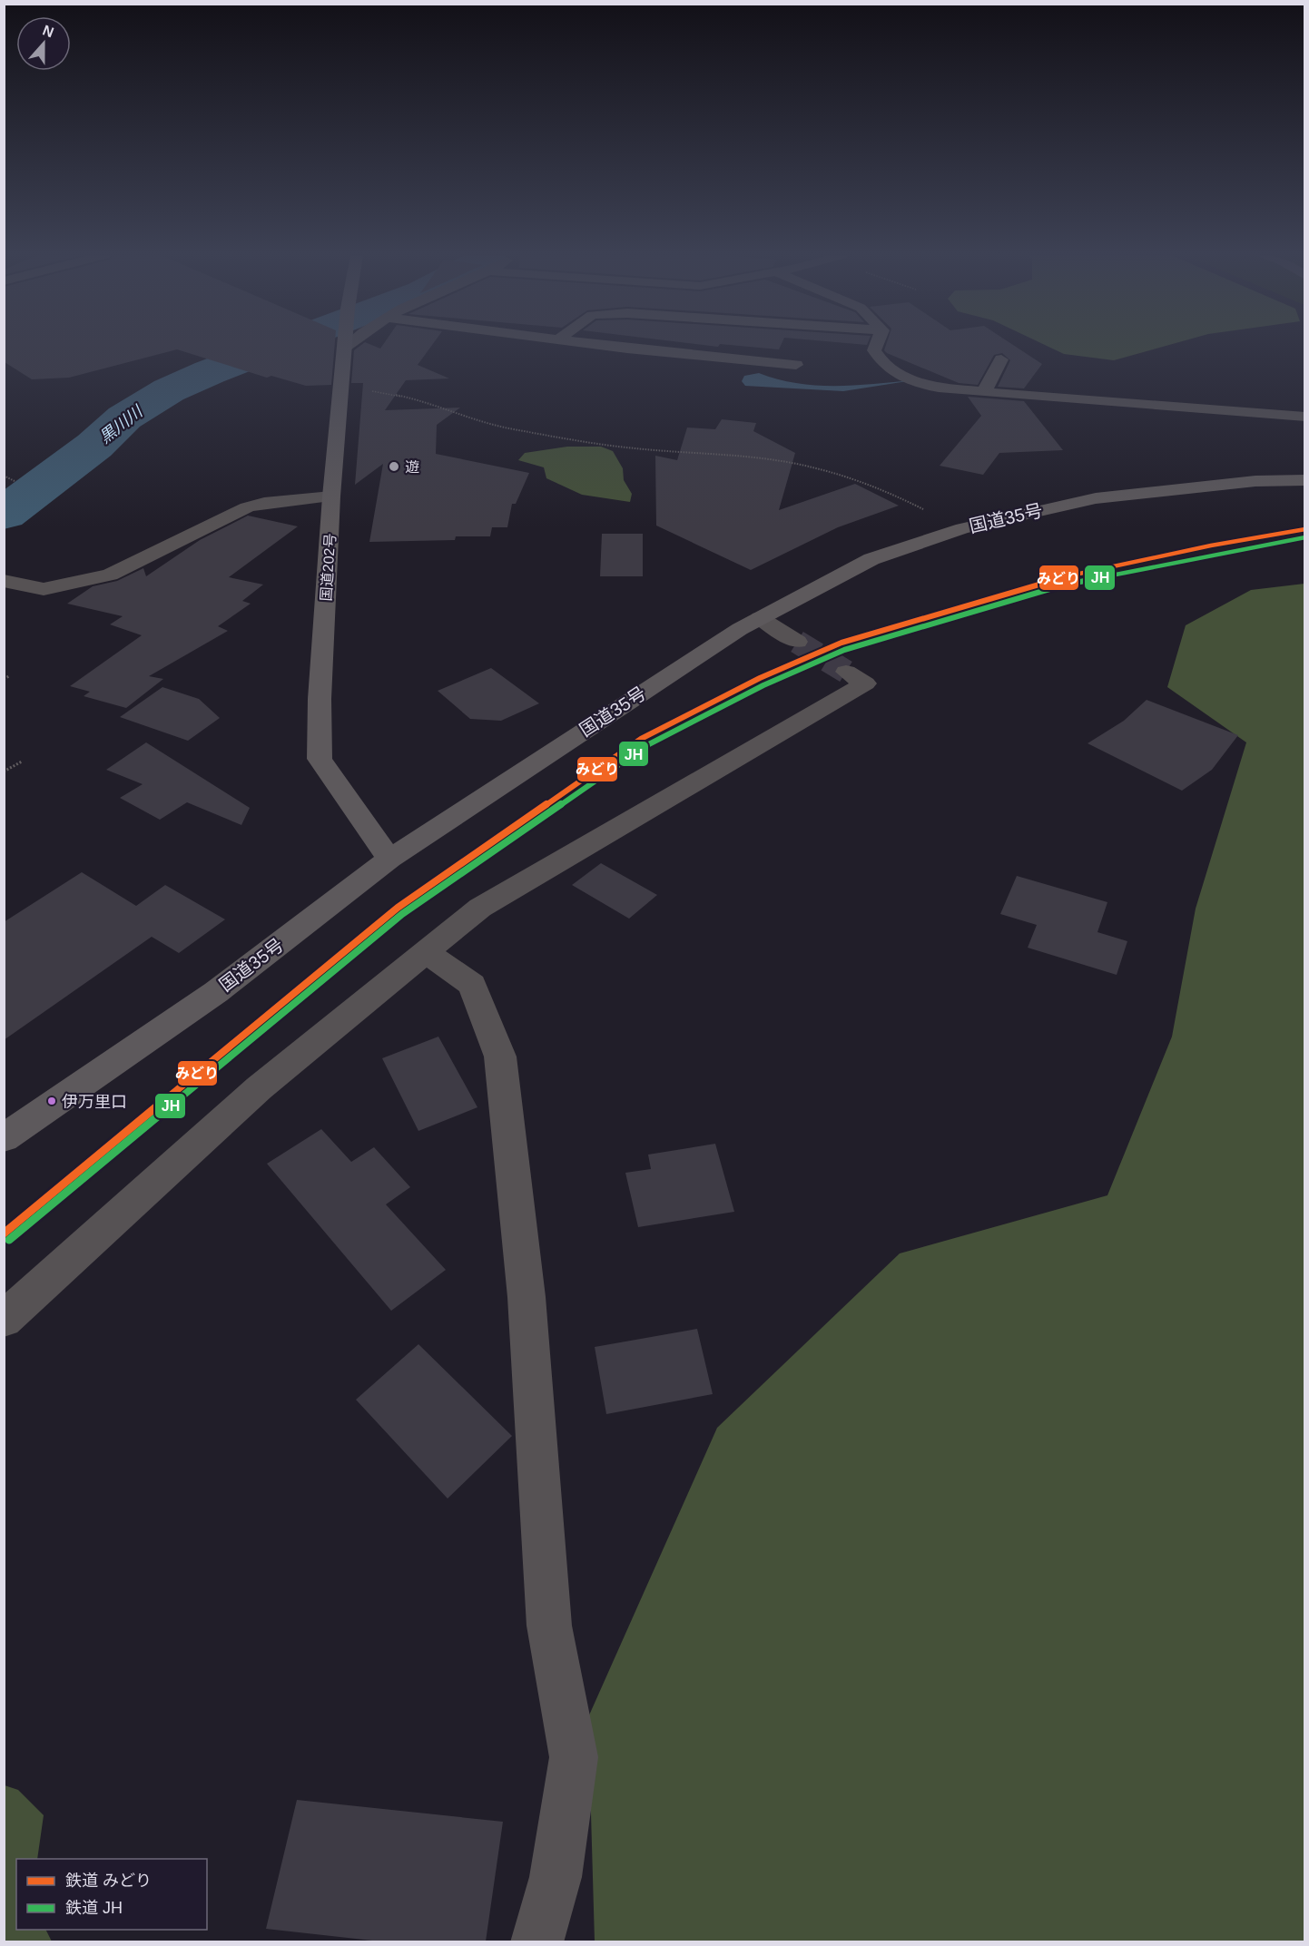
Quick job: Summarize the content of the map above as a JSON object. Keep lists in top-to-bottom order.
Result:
{
  "streets": {
    "highway": ["国道35号", "国道202号"]
  },
  "crossings": [
    ["国道35号", "国道202号"]
  ],
  "water": ["黒川川"],
  "places": ["遊", "伊万里口"],
  "lines": ["rail line みどり", "rail line JH"],
  "legend": ["鉄道 みどり", "鉄道 JH"],
  "north": "top"
}
